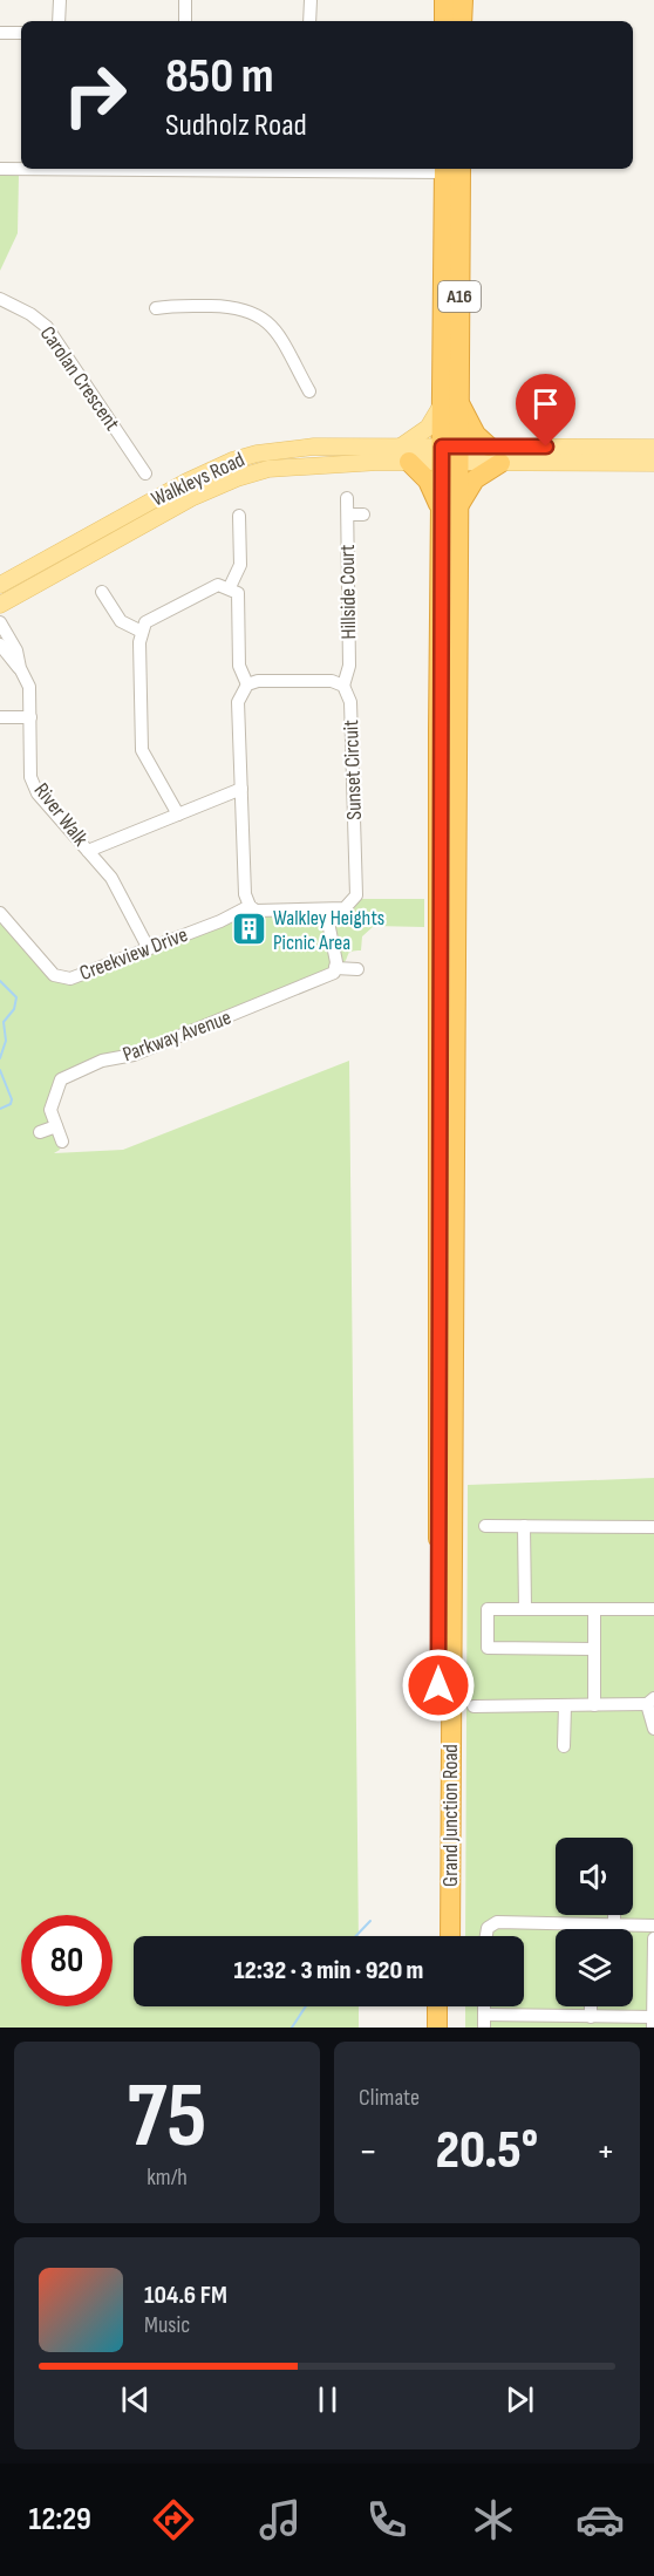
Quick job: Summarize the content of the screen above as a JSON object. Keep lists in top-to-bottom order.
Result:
{
  "streets": {
    "highway": ["A16", "Grand Junction Road"],
    "main road": ["Walkleys Road"],
    "street": [
      "Carolan Crescent",
      "Hillside Court",
      "Sunset Circuit",
      "River Walk",
      "Creekview Drive",
      "Parkway Avenue"
    ]
  },
  "crossings": [
    ["Walkleys Road", "Grand Junction Road"],
    ["Hillside Court", "Sunset Circuit"],
    ["Sunset Circuit", "Creekview Drive"],
    ["River Walk", "Creekview Drive"]
  ],
  "places": {
    "building": ["Walkley Heights Picnic Area"]
  },
  "page": {
    "turn": ["850 m", "Sudholz Road"],
    "limit": "80",
    "trip": "12:32 · 3 min · 920 m",
    "tile": [
      ["75", "km/h"],
      "Climate"
    ],
    "heat": ["−", "20.5°", "+"],
    "song": ["104.6 FM", "Music"],
    "tabs": "12:29"
  }
}
